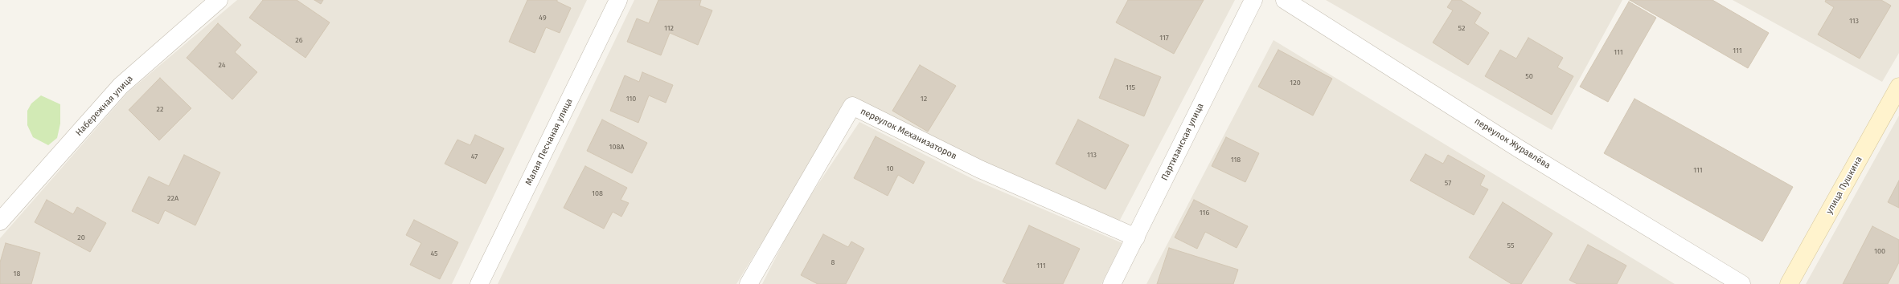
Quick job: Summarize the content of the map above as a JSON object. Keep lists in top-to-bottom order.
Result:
{
  "streets": {
    "street": [
      "Набережная улица",
      "переулок Механизаторов",
      "Малая Песчаная улица",
      "Партизанская улица",
      "переулок Журавлёва",
      "улица Пушкина"
    ]
  },
  "crossings": [
    ["переулок Механизаторов", "Партизанская улица"]
  ],
  "house_numbers": [
    "49",
    "113",
    "112",
    "52",
    "117",
    "26",
    "111",
    "111",
    "24",
    "50",
    "120",
    "115",
    "110",
    "12",
    "22",
    "108А",
    "113",
    "47",
    "118",
    "10",
    "111",
    "57",
    "108",
    "22А",
    "116",
    "20",
    "55",
    "100",
    "45",
    "8",
    "111",
    "18"
  ]
}
